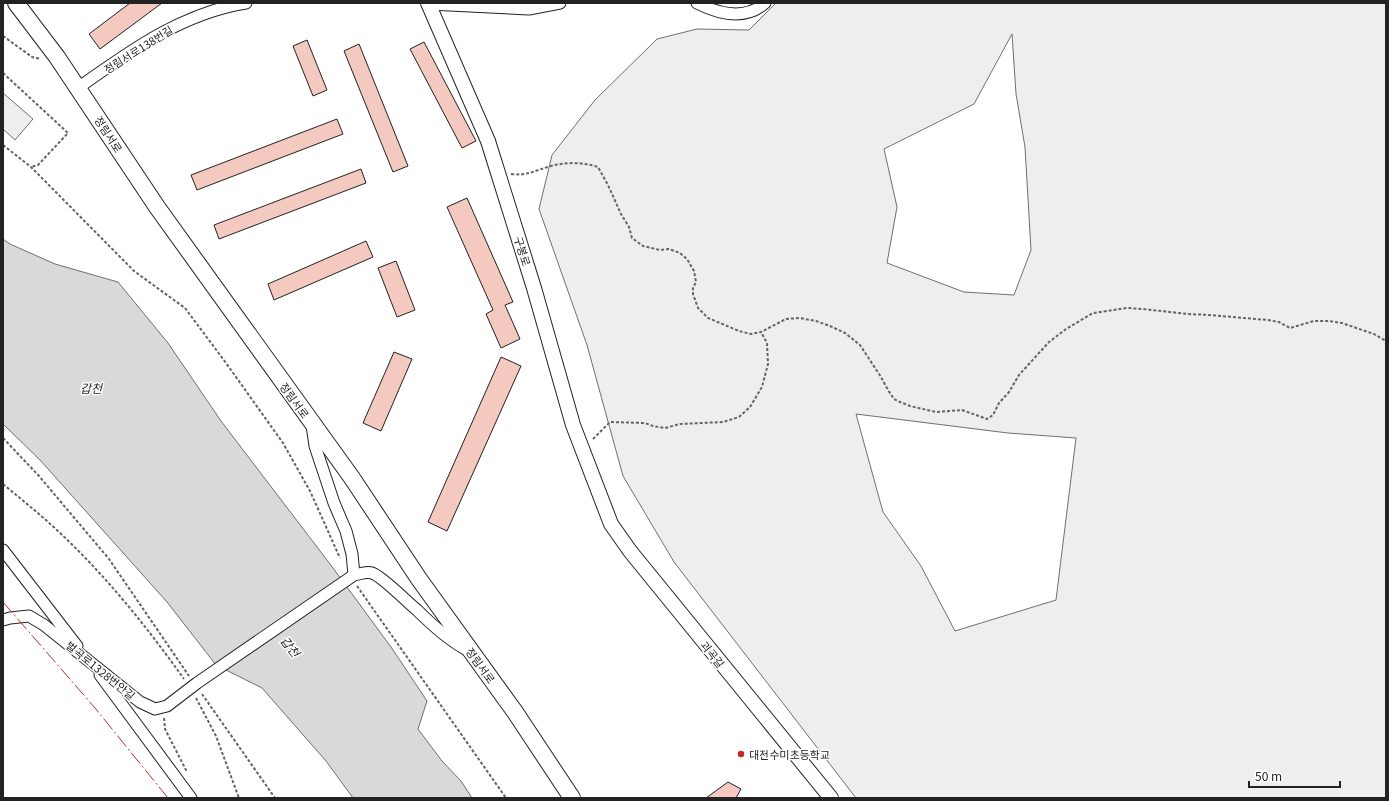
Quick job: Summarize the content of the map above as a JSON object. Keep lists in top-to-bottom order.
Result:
{
  "streets": {
    "main road": ["정림서로"],
    "street": [
      "정림서로138번길",
      "구봉로",
      "괴곡길",
      "벌곡로1328번안길"
    ]
  },
  "crossings": [
    ["정림서로138번길", "정림서로"],
    ["구봉로", "괴곡길"]
  ],
  "water": ["갑천"],
  "places": ["대전수미초등학교"],
  "scale_bar": "50 m"
}
